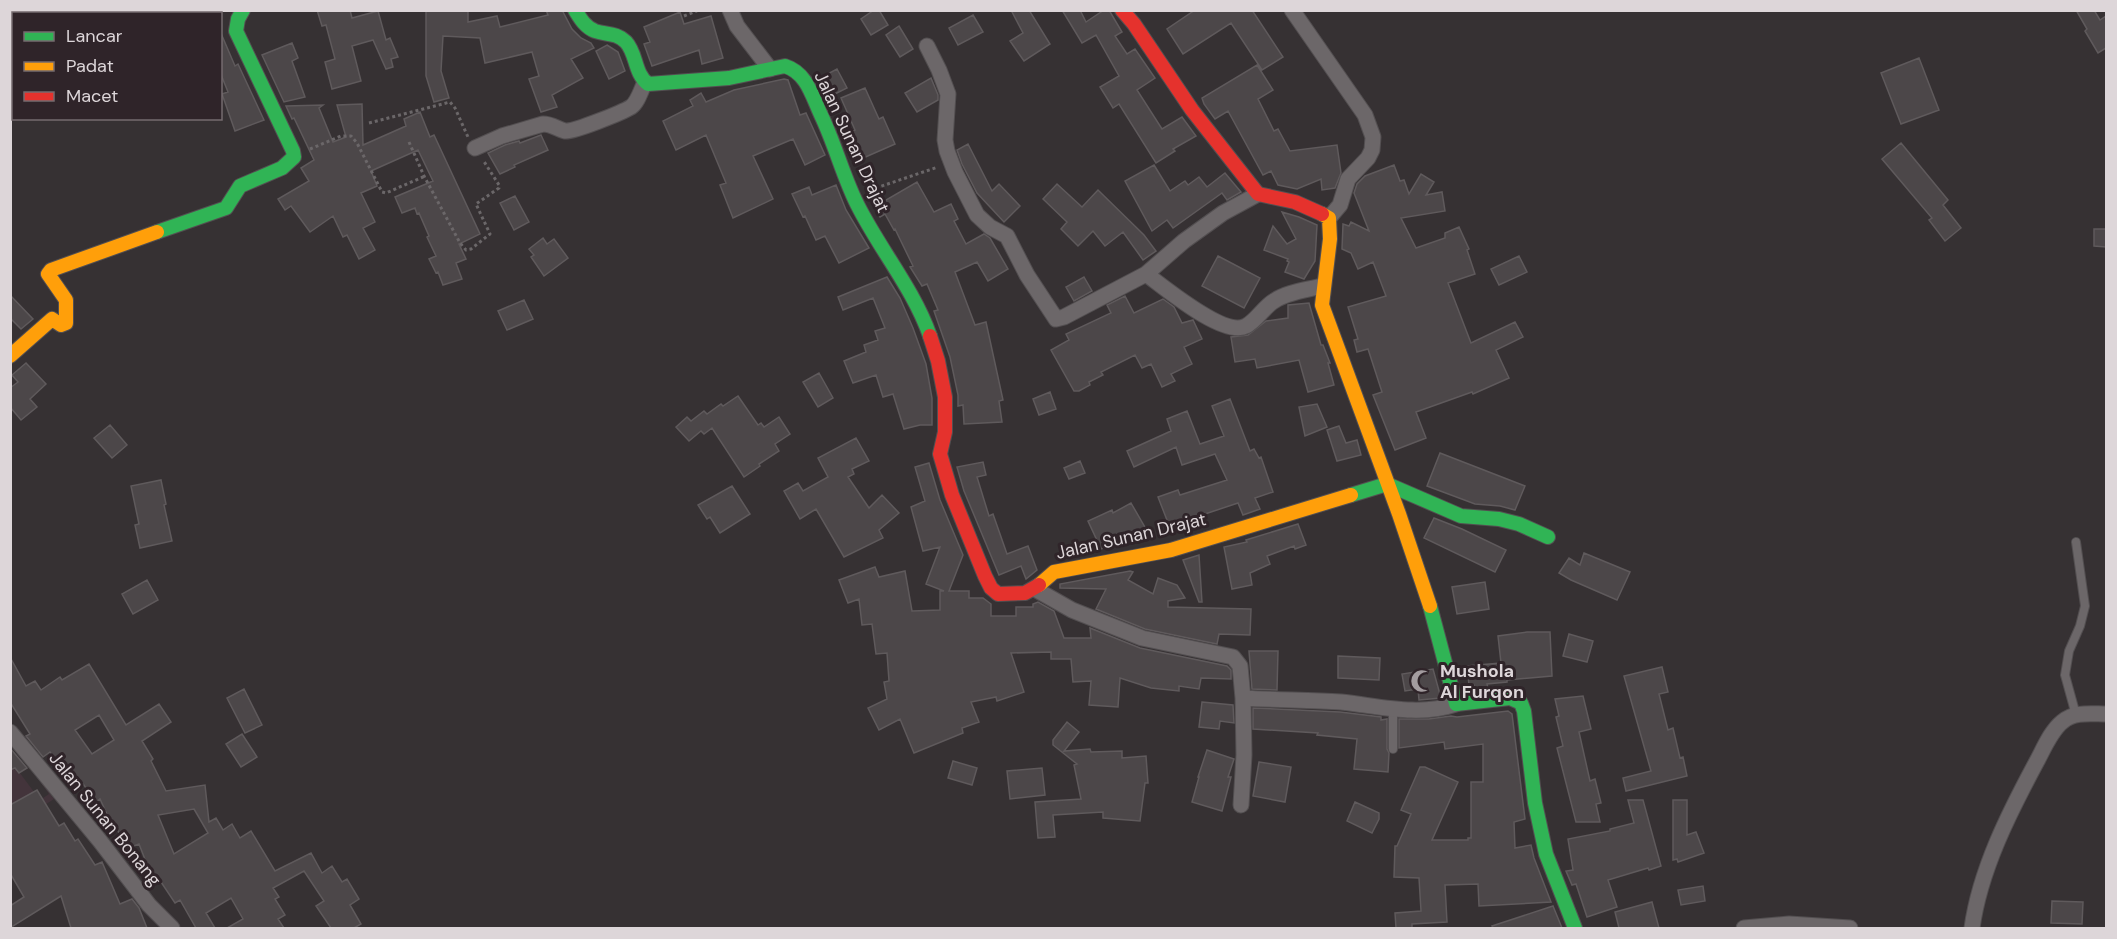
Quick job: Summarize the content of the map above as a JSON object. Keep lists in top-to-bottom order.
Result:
{
  "streets": {
    "street": ["Jalan Sunan Drajat", "Jalan Sunan Bonang"]
  },
  "places": {
    "mosque": ["Mushola Al Furqon"]
  },
  "legend": ["Lancar", "Padat", "Macet"]
}
